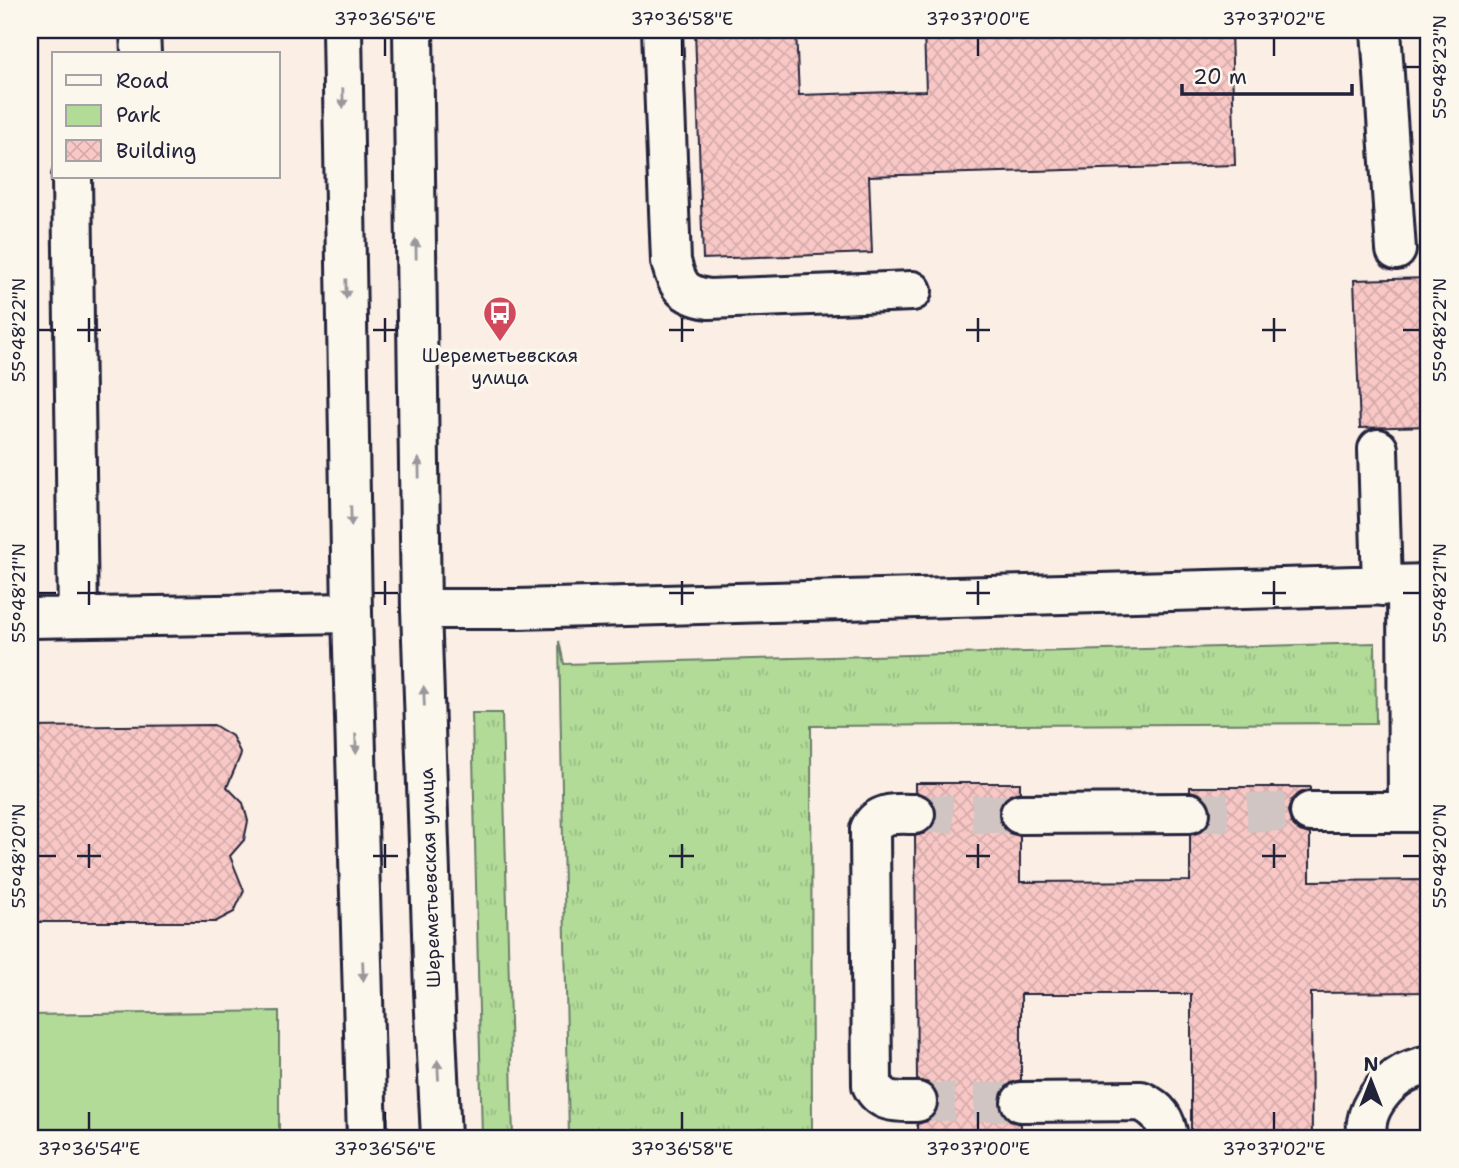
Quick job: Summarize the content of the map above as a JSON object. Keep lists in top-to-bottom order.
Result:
{
  "streets": {
    "main road": ["Шереметьевская улица"]
  },
  "places": {
    "bus stop": ["Шереметьевская улица"]
  },
  "legend": ["Road", "Park", "Building"],
  "scale_bar": "20 m",
  "north": "top",
  "coordinates": [
    "37°36'56\"E",
    "37°36'58\"E",
    "37°37'00\"E",
    "37°37'02\"E",
    "55°48'23\"N",
    "55°48'22\"N",
    "55°48'21\"N",
    "55°48'20\"N",
    "37°36'54\"E"
  ]
}
